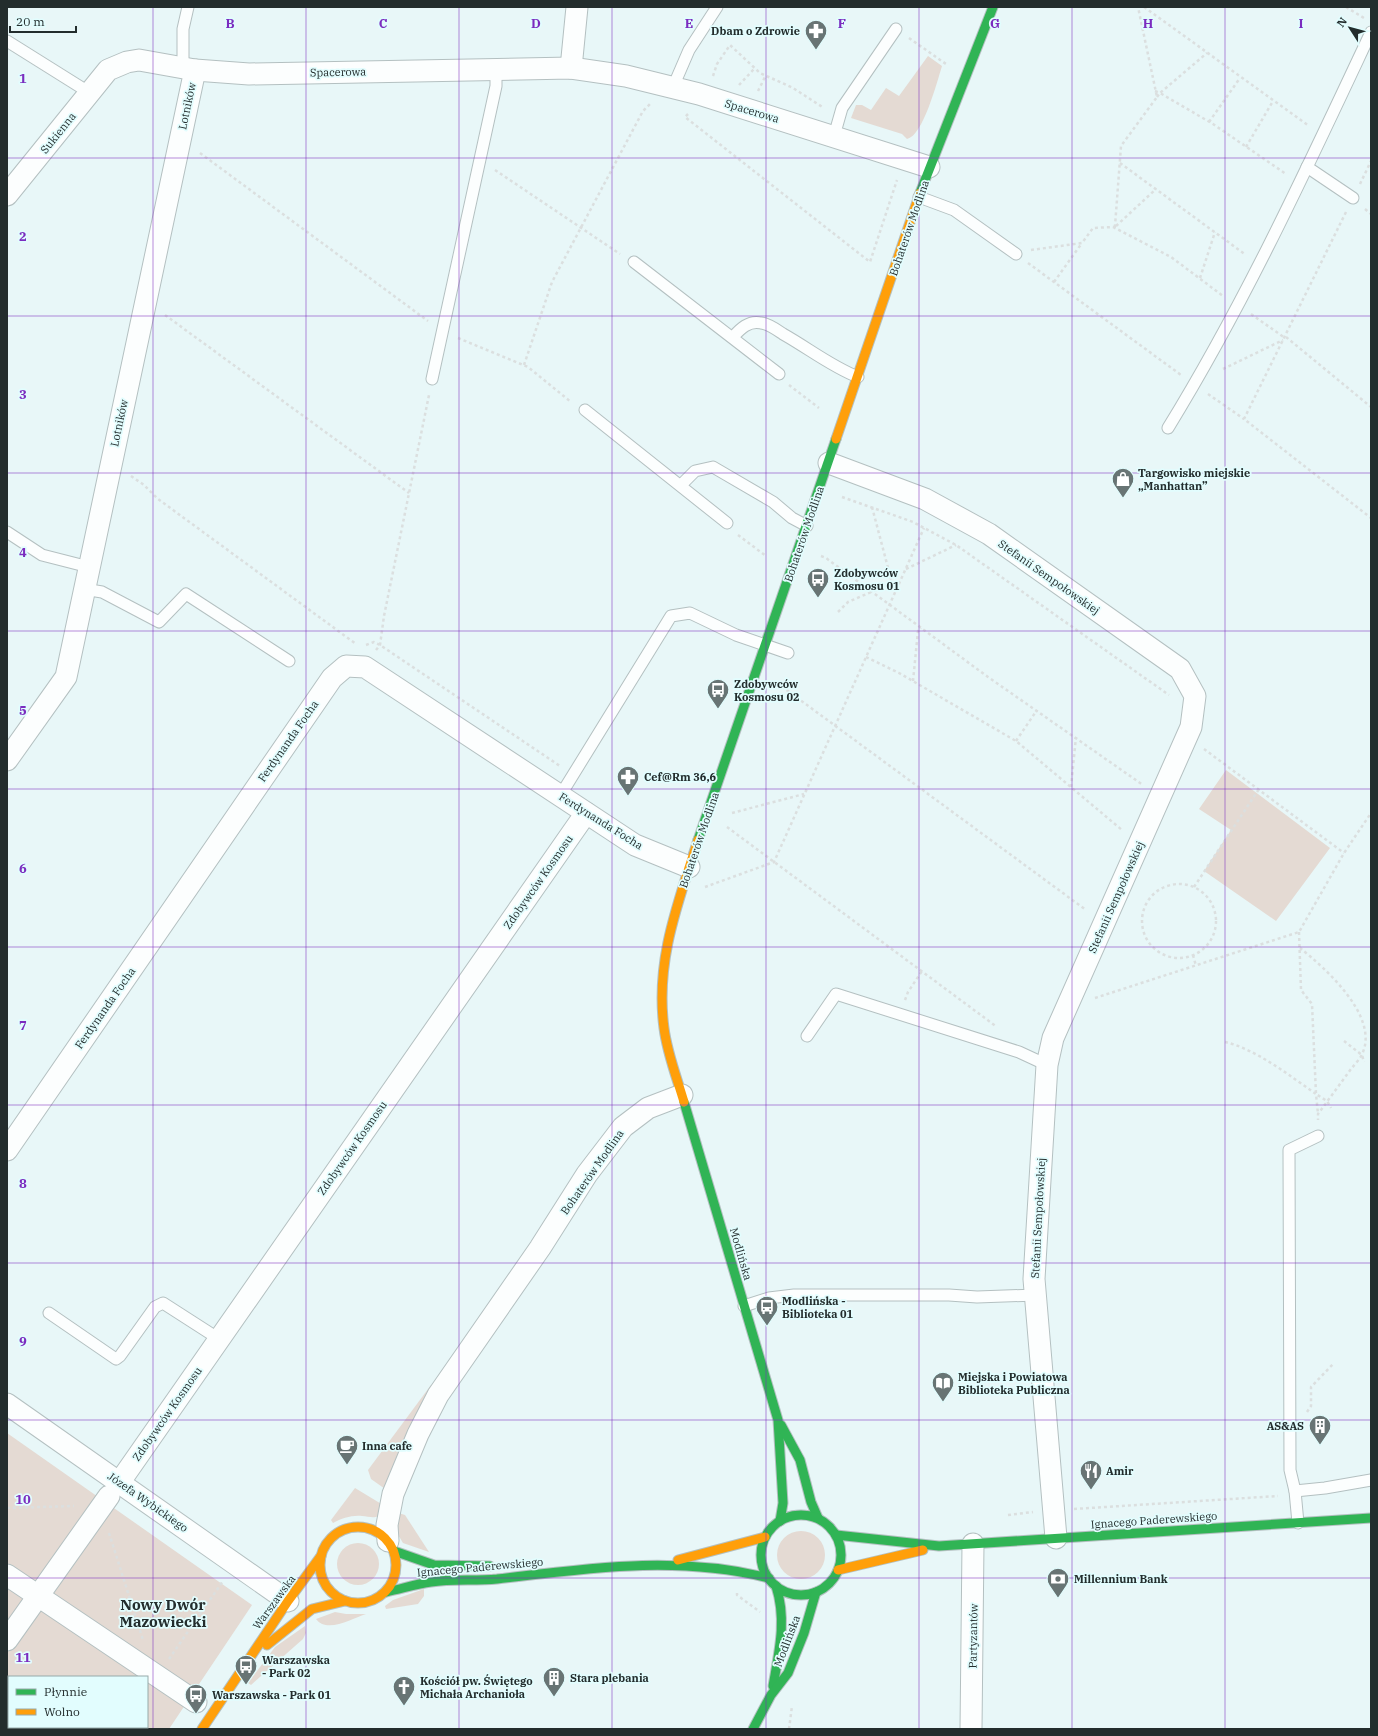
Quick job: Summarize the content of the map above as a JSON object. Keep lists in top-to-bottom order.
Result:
{
  "streets": {
    "main road": [
      "Bohaterów Modlina",
      "Modlińska",
      "Ignacego Paderewskiego",
      "Warszawska"
    ],
    "street": [
      "Spacerowa",
      "Lotników",
      "Sukienna",
      "Stefanii Sempołowskiej",
      "Ferdynanda Focha",
      "Zdobywców Kosmosu",
      "Józefa Wybickiego",
      "Partyzantów"
    ]
  },
  "crossings": [
    ["Spacerowa", "Lotników"],
    ["Spacerowa", "Sukienna"],
    ["Spacerowa", "Bohaterów Modlina"],
    ["Bohaterów Modlina", "Stefanii Sempołowskiej"],
    ["Bohaterów Modlina", "Ferdynanda Focha"],
    ["Bohaterów Modlina", "Modlińska"],
    ["Bohaterów Modlina", "Ignacego Paderewskiego"],
    ["Bohaterów Modlina", "Warszawska"],
    ["Stefanii Sempołowskiej", "Ignacego Paderewskiego"],
    ["Ferdynanda Focha", "Zdobywców Kosmosu"],
    ["Zdobywców Kosmosu", "Józefa Wybickiego"],
    ["Modlińska", "Ignacego Paderewskiego"],
    ["Józefa Wybickiego", "Warszawska"],
    ["Ignacego Paderewskiego", "Warszawska"],
    ["Ignacego Paderewskiego", "Partyzantów"]
  ],
  "districts": ["Nowy Dwór Mazowiecki"],
  "places": {
    "pharmacy": ["Dbam o Zdrowie", "Cef@Rm 36,6"],
    "shop": ["Targowisko miejskie „Manhattan”"],
    "bus stop": [
      "Zdobywców Kosmosu 01",
      "Zdobywców Kosmosu 02",
      "Modlińska - Biblioteka 01",
      "Warszawska - Park 02",
      "Warszawska - Park 01"
    ],
    "library": ["Miejska i Powiatowa Biblioteka Publiczna"],
    "building": ["AS&AS", "Stara plebania"],
    "cafe": ["Inna cafe"],
    "restaurant": ["Amir"],
    "bank": ["Millennium Bank"],
    "church": ["Kościół pw. Świętego Michała Archanioła"]
  },
  "legend": ["Płynnie", "Wolno"],
  "scale_bar": "20 m",
  "north": "top left",
  "grid": {
    "columns": [
      "B",
      "C",
      "D",
      "E",
      "F",
      "G",
      "H",
      "I"
    ],
    "rows": [
      "1",
      "2",
      "3",
      "4",
      "5",
      "6",
      "7",
      "8",
      "9",
      "10",
      "11"
    ]
  }
}
